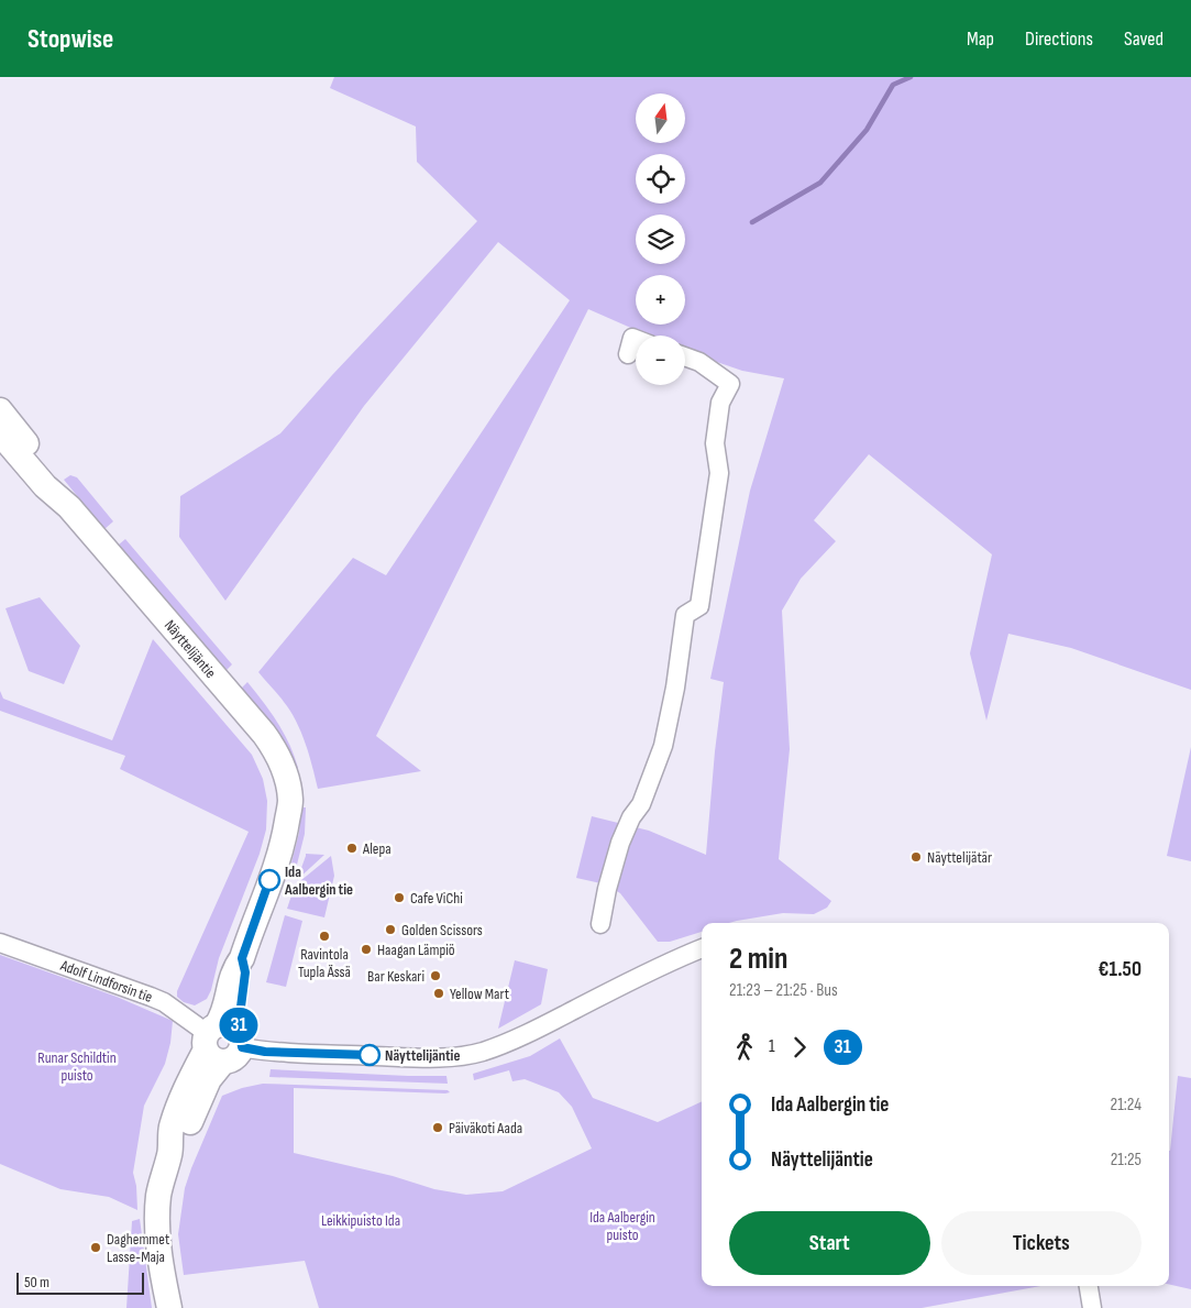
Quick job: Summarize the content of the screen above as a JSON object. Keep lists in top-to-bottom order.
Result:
{
  "streets": {
    "main road": ["Näyttelijäntie"],
    "street": ["Adolf Lindforsin tie"]
  },
  "crossings": [
    ["Näyttelijäntie", "Adolf Lindforsin tie"]
  ],
  "parks": ["Runar Schildtin puisto", "Ida Aalbergin puisto", "Leikkipuisto Ida"],
  "places": [
    "Alepa",
    "Näyttelijätär",
    "Ida Aalbergin tie",
    "Cafe ViChi",
    "Golden Scissors",
    "Ravintola Tupla Ässä",
    "Haagan Lämpiö",
    "Bar Keskari",
    "Yellow Mart",
    "Näyttelijäntie",
    "Päiväkoti Aada",
    "Daghemmet Lasse-Maja"
  ],
  "lines": ["bus line 31"],
  "scale_bar": "50 m",
  "north": "top",
  "page": {
    "header": "Stopwise",
    "nav": ["Map", "Directions", "Saved"],
    "on_map": "31",
    "map_buttons": ["+", "−"],
    "heading": ["2 min", "21:23 – 21:25 · Bus", "€1.50"],
    "legs": ["1", "31"],
    "list": [
      {
        "name": "Ida Aalbergin tie",
        "value": "21:24"
      },
      {
        "name": "Näyttelijäntie",
        "value": "21:25"
      }
    ],
    "buttons": ["Start", "Tickets"],
    "scale": "50 m"
  }
}
